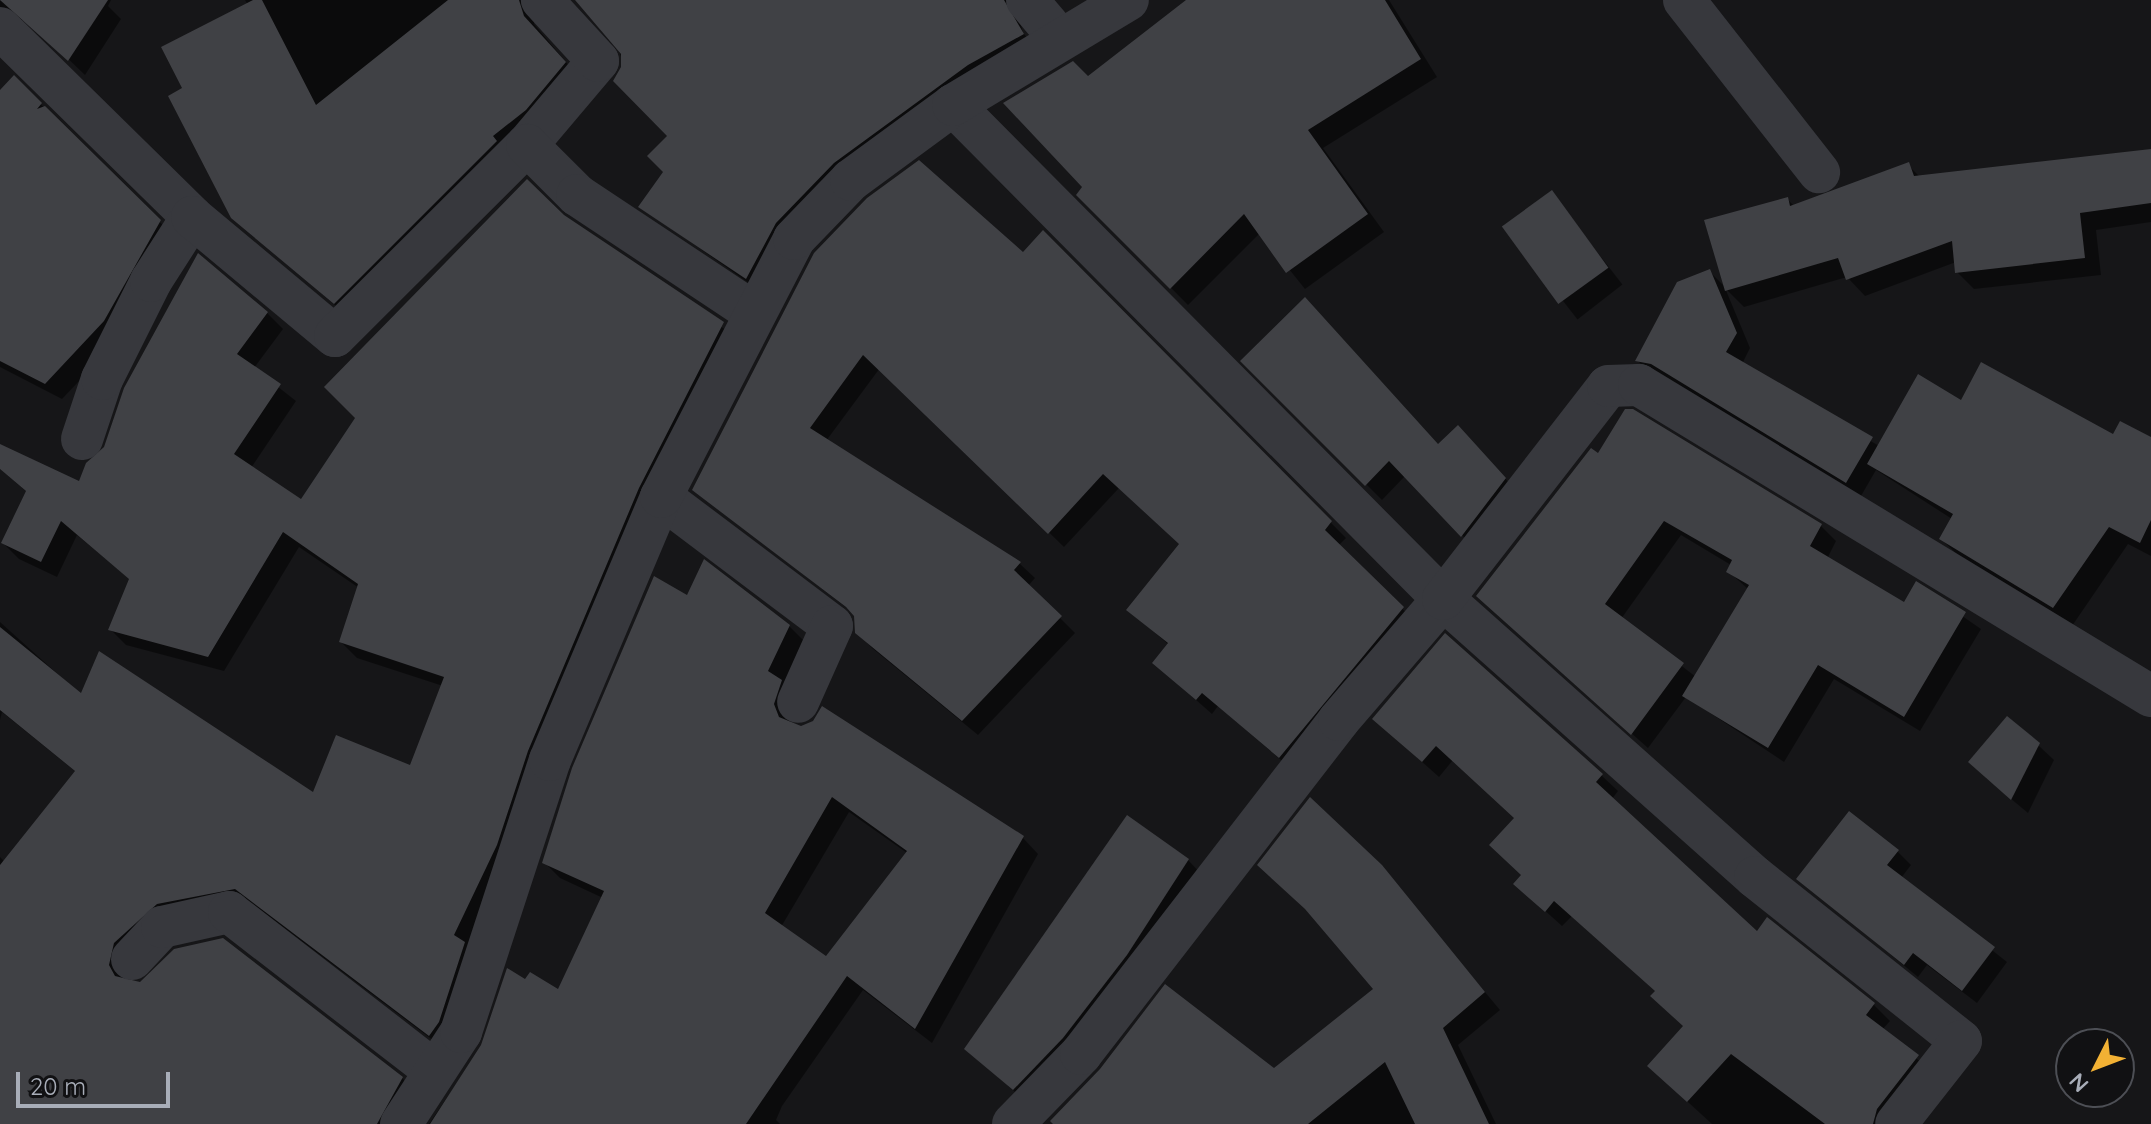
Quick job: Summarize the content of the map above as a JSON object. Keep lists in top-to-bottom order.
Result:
{
  "scale_bar": "20 m",
  "north": "bottom left"
}
